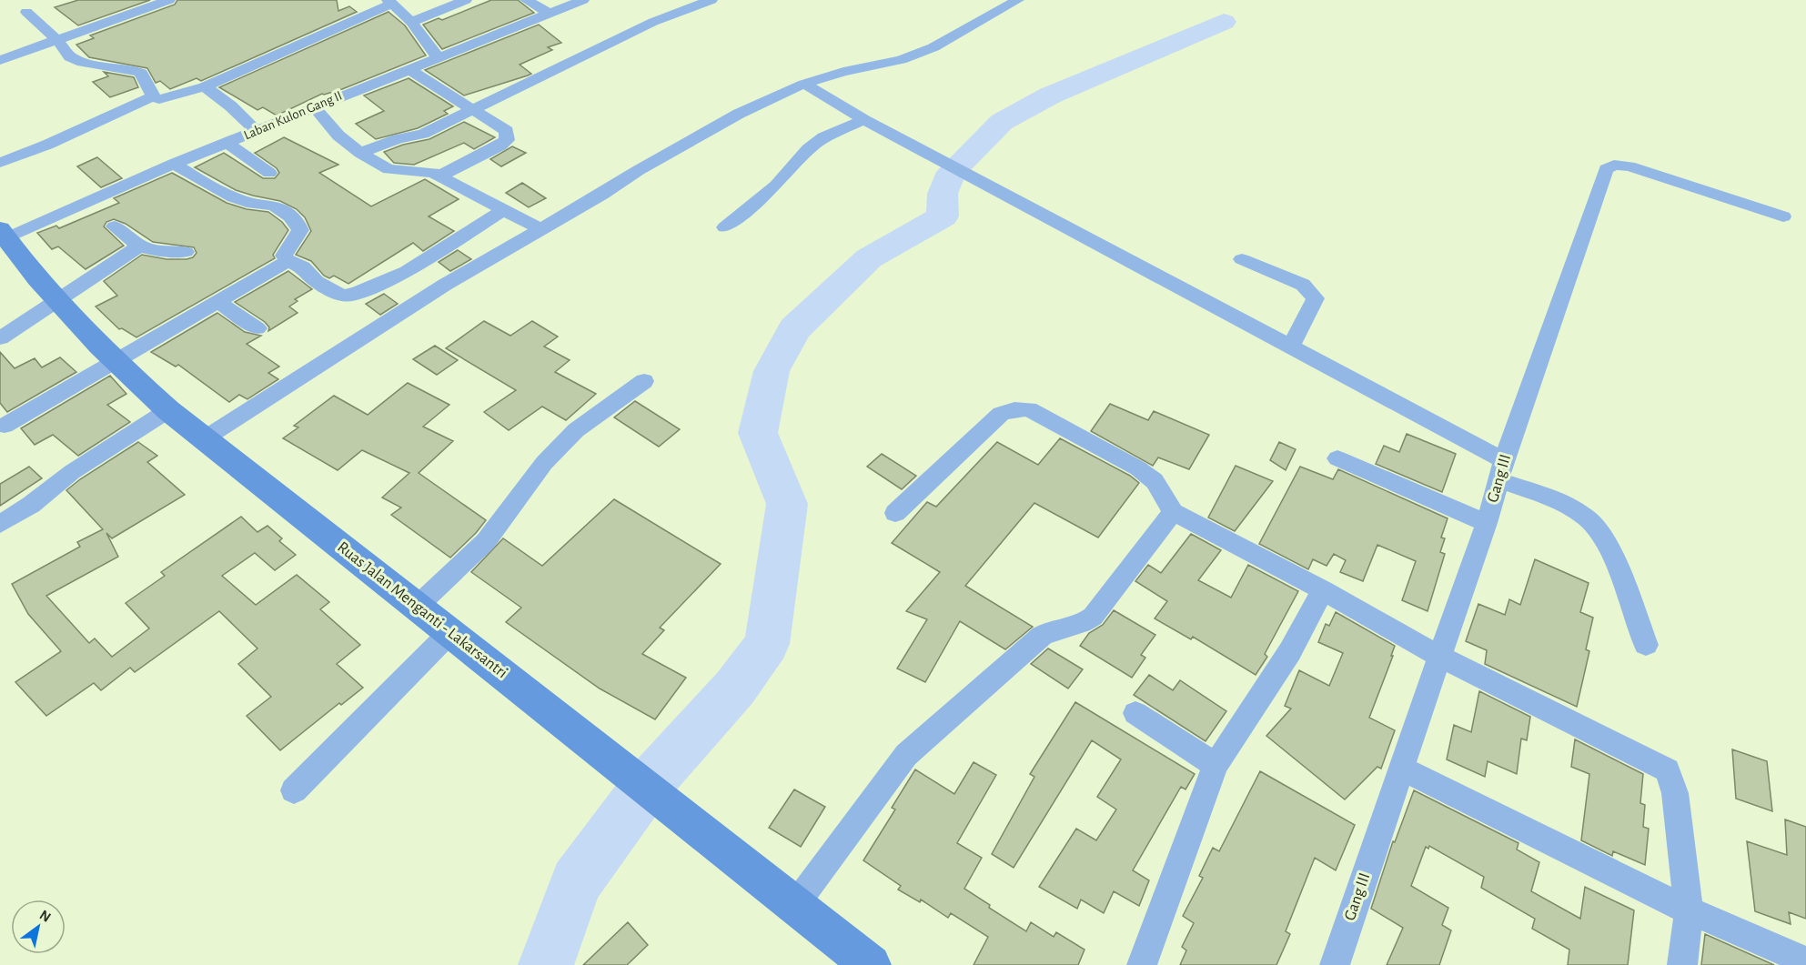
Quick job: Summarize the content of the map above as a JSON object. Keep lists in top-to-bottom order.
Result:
{
  "streets": {
    "main road": ["Ruas Jalan Menganti - Lakarsantri"],
    "street": ["Laban Kulon Gang II", "Gang III"]
  },
  "crossings": [
    ["Laban Kulon Gang II", "Ruas Jalan Menganti - Lakarsantri"]
  ],
  "north": "top right"
}
